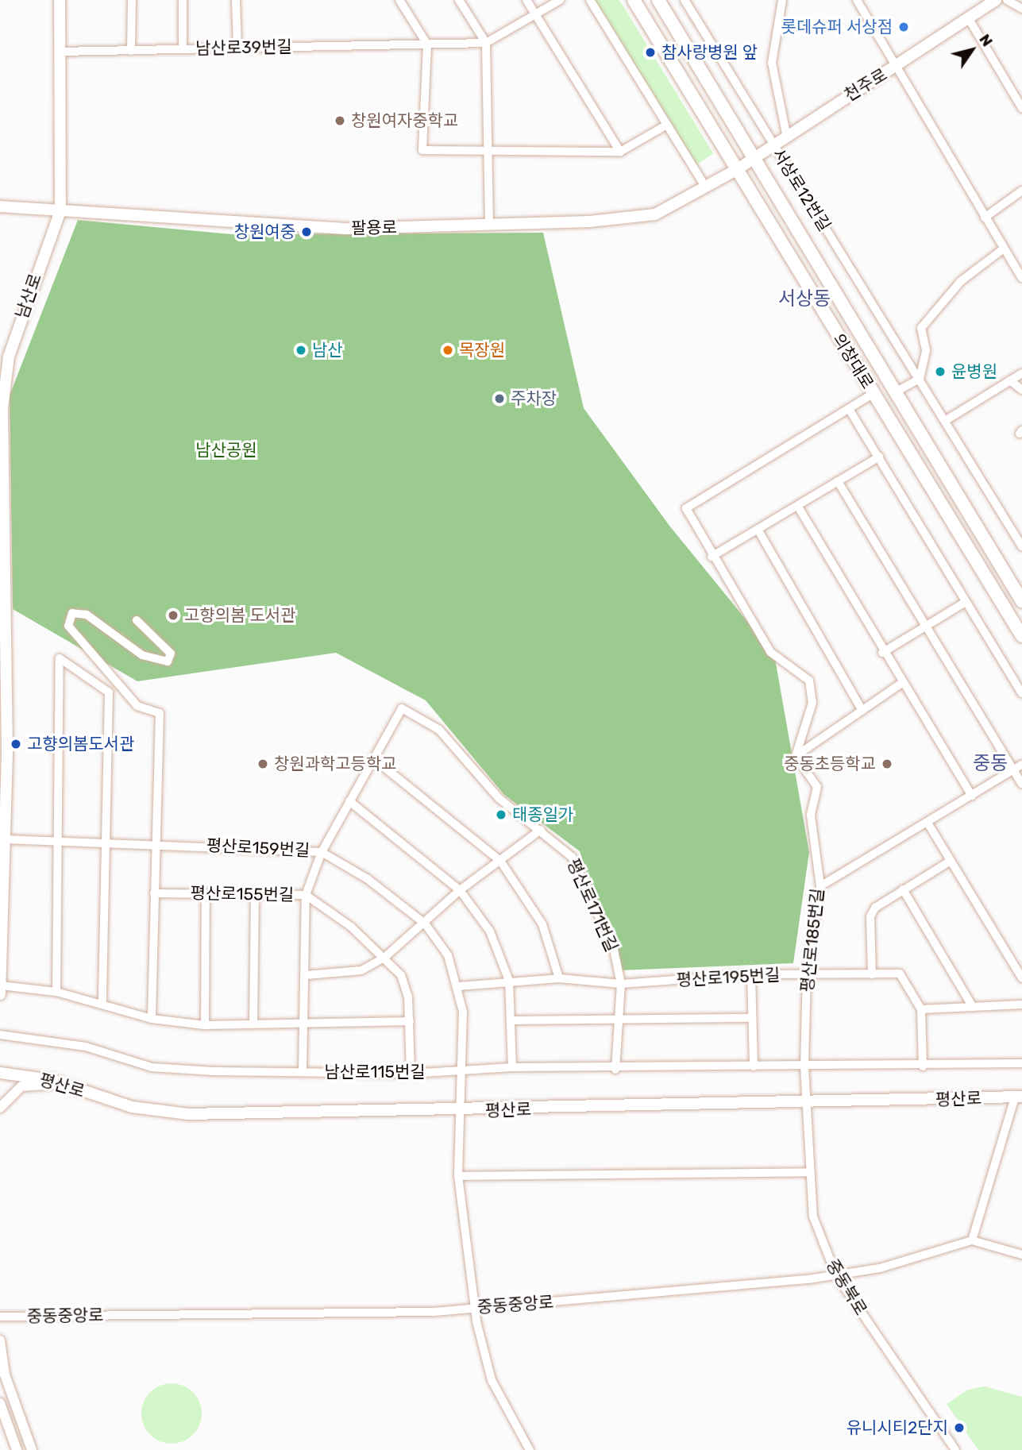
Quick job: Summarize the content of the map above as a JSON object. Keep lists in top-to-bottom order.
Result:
{
  "streets": {
    "main road": [
      "천주로",
      "팔용로",
      "남산로",
      "의창대로",
      "평산로"
    ],
    "street": [
      "남산로39번길",
      "서상로12번길",
      "평산로159번길",
      "평산로155번길",
      "평산로171번길",
      "평산로185번길",
      "평산로195번길",
      "남산로115번길",
      "중동북로",
      "중동중앙로"
    ]
  },
  "crossings": [
    ["남산로39번길", "남산로"],
    ["천주로", "서상로12번길"],
    ["천주로", "팔용로"],
    ["천주로", "의창대로"],
    ["팔용로", "남산로"],
    ["팔용로", "의창대로"],
    ["남산로", "평산로159번길"],
    ["평산로159번길", "평산로195번길"],
    ["평산로159번길", "남산로115번길"],
    ["평산로159번길", "평산로"],
    ["평산로159번길", "중동중앙로"],
    ["평산로155번길", "남산로115번길"],
    ["평산로171번길", "평산로195번길"],
    ["평산로171번길", "남산로115번길"],
    ["평산로185번길", "평산로195번길"],
    ["평산로185번길", "남산로115번길"],
    ["평산로185번길", "평산로"],
    ["평산로185번길", "중동북로"],
    ["평산로195번길", "남산로115번길"],
    ["평산로", "중동북로"],
    ["중동북로", "중동중앙로"]
  ],
  "districts": ["서상동", "중동"],
  "parks": ["남산공원"],
  "places": [
    "롯데슈퍼 서상점",
    "참사랑병원 앞",
    "창원여자중학교",
    "창원여중",
    "남산",
    "목장원",
    "윤병원",
    "주차장",
    "고향의봄 도서관",
    "고향의봄도서관",
    "창원과학고등학교",
    "중동초등학교",
    "태종일가",
    "유니시티2단지"
  ],
  "north": "top right"
}
